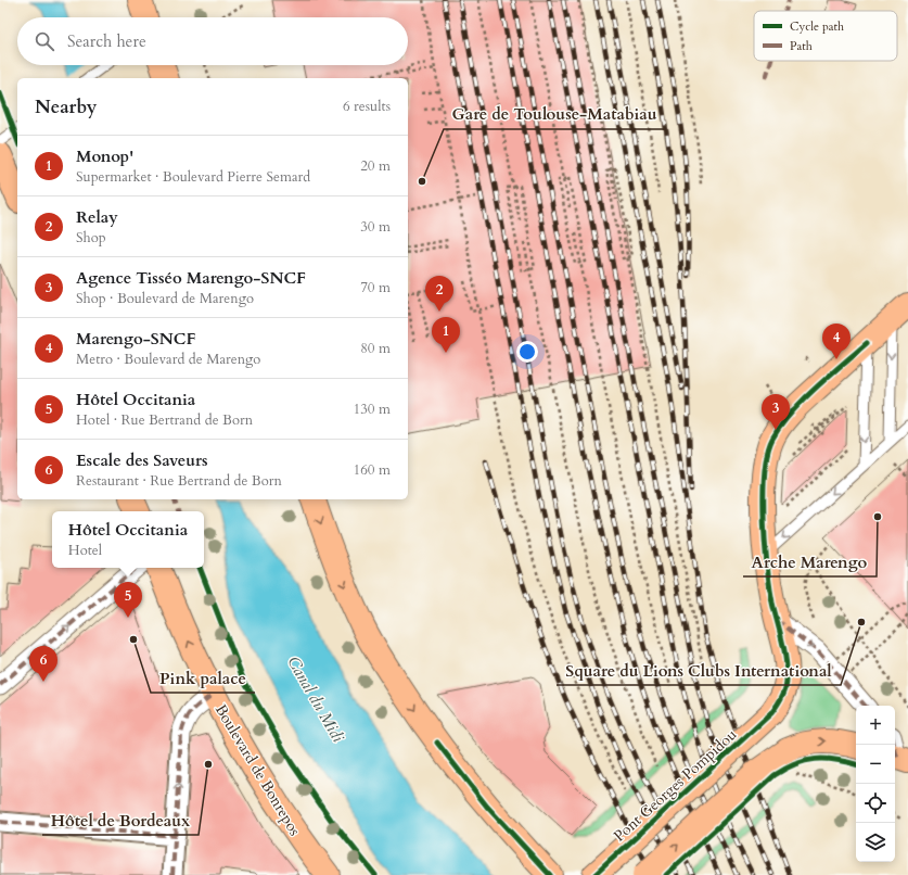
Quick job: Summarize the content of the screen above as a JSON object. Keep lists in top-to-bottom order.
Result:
{
  "streets": {
    "main road": ["Boulevard de Bonrepos", "Pont Georges Pompidou"]
  },
  "water": ["Canal du Midi"],
  "places": [
    "Gare de Toulouse-Matabiau",
    "Arche Marengo",
    "Square du Lions Clubs International",
    "Pink palace",
    "Hôtel de Bordeaux"
  ],
  "legend": ["Cycle path", "Path"],
  "page": {
    "search": "Search here",
    "heading": ["Nearby", "6 results"],
    "list": [
      {
        "mark": "1",
        "name": "Monop'",
        "note": "Supermarket · Boulevard Pierre Semard",
        "value": "20 m"
      },
      {
        "mark": "2",
        "name": "Relay",
        "note": "Shop",
        "value": "30 m"
      },
      {
        "mark": "3",
        "name": "Agence Tisséo Marengo-SNCF",
        "note": "Shop · Boulevard de Marengo",
        "value": "70 m"
      },
      {
        "mark": "4",
        "name": "Marengo-SNCF",
        "note": "Metro · Boulevard de Marengo",
        "value": "80 m"
      },
      {
        "mark": "5",
        "name": "Hôtel Occitania",
        "note": "Hotel · Rue Bertrand de Born",
        "value": "130 m"
      },
      {
        "mark": "6",
        "name": "Escale des Saveurs",
        "note": "Restaurant · Rue Bertrand de Born",
        "value": "160 m"
      }
    ],
    "pins": [
      "2",
      "1",
      "4",
      "3",
      "5",
      "6"
    ],
    "popup": ["Hôtel Occitania", "Hotel"],
    "map_buttons": ["+", "−"]
  }
}
